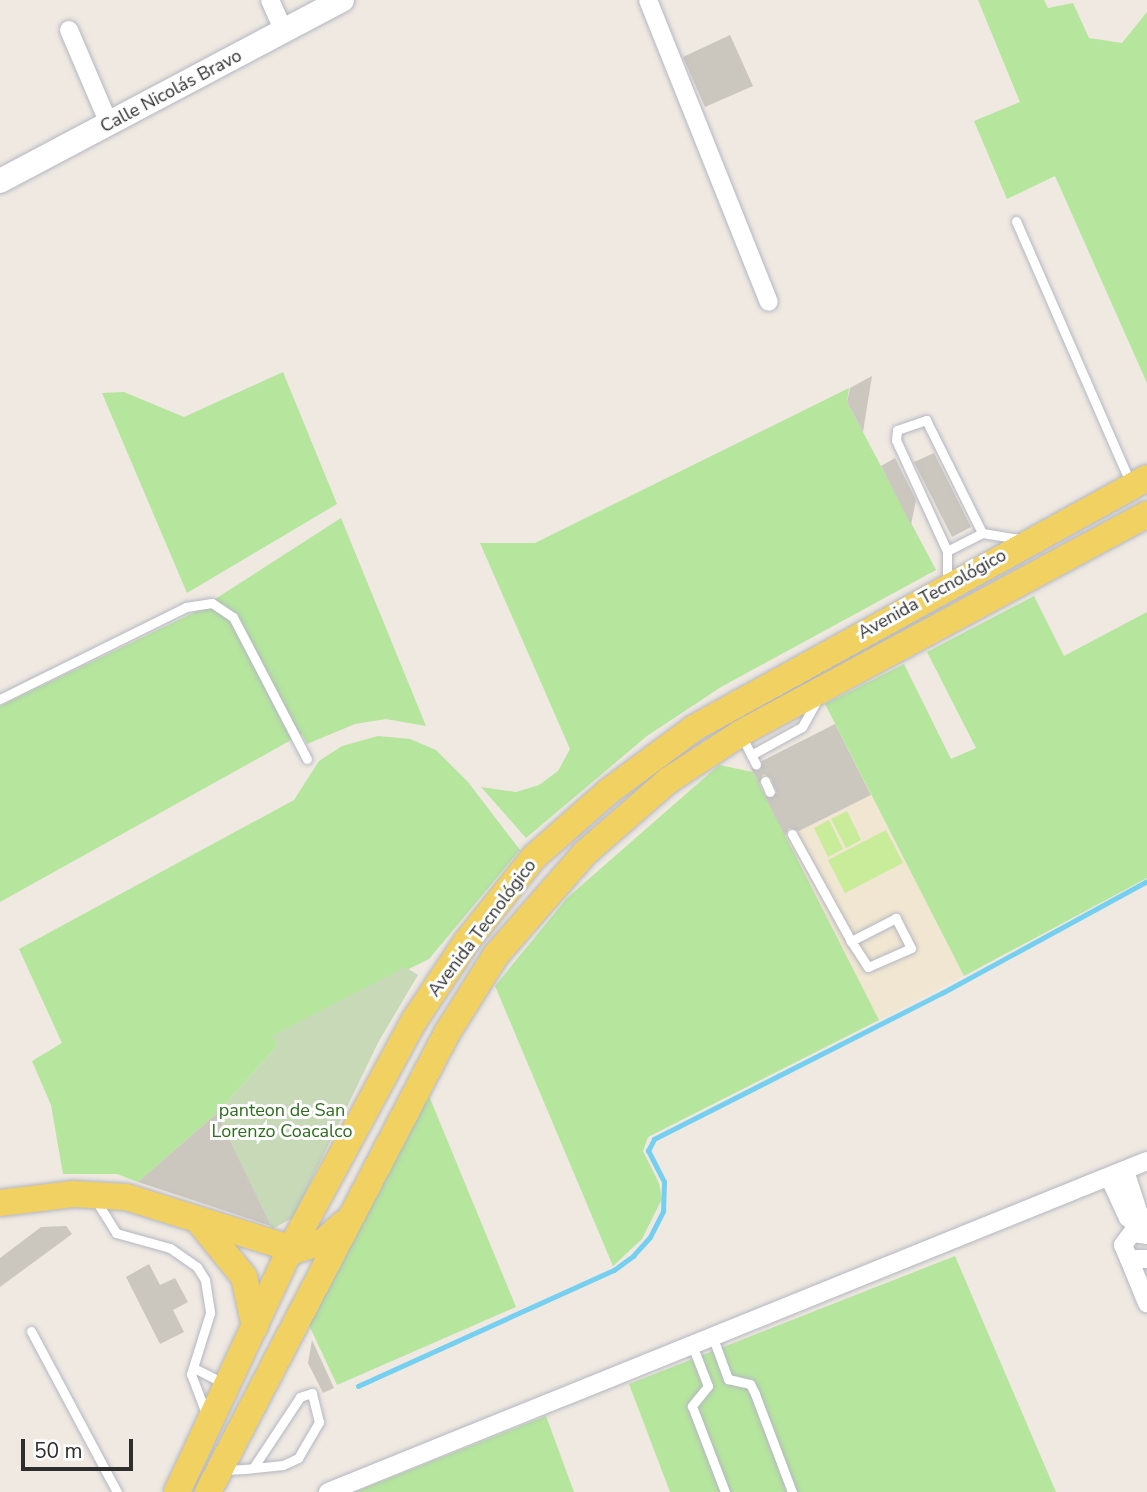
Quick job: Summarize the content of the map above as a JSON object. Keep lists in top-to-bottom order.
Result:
{
  "streets": {
    "main road": ["Avenida Tecnológico"],
    "street": ["Calle Nicolás Bravo"]
  },
  "parks": ["panteon de San Lorenzo Coacalco"],
  "scale_bar": "50 m"
}
